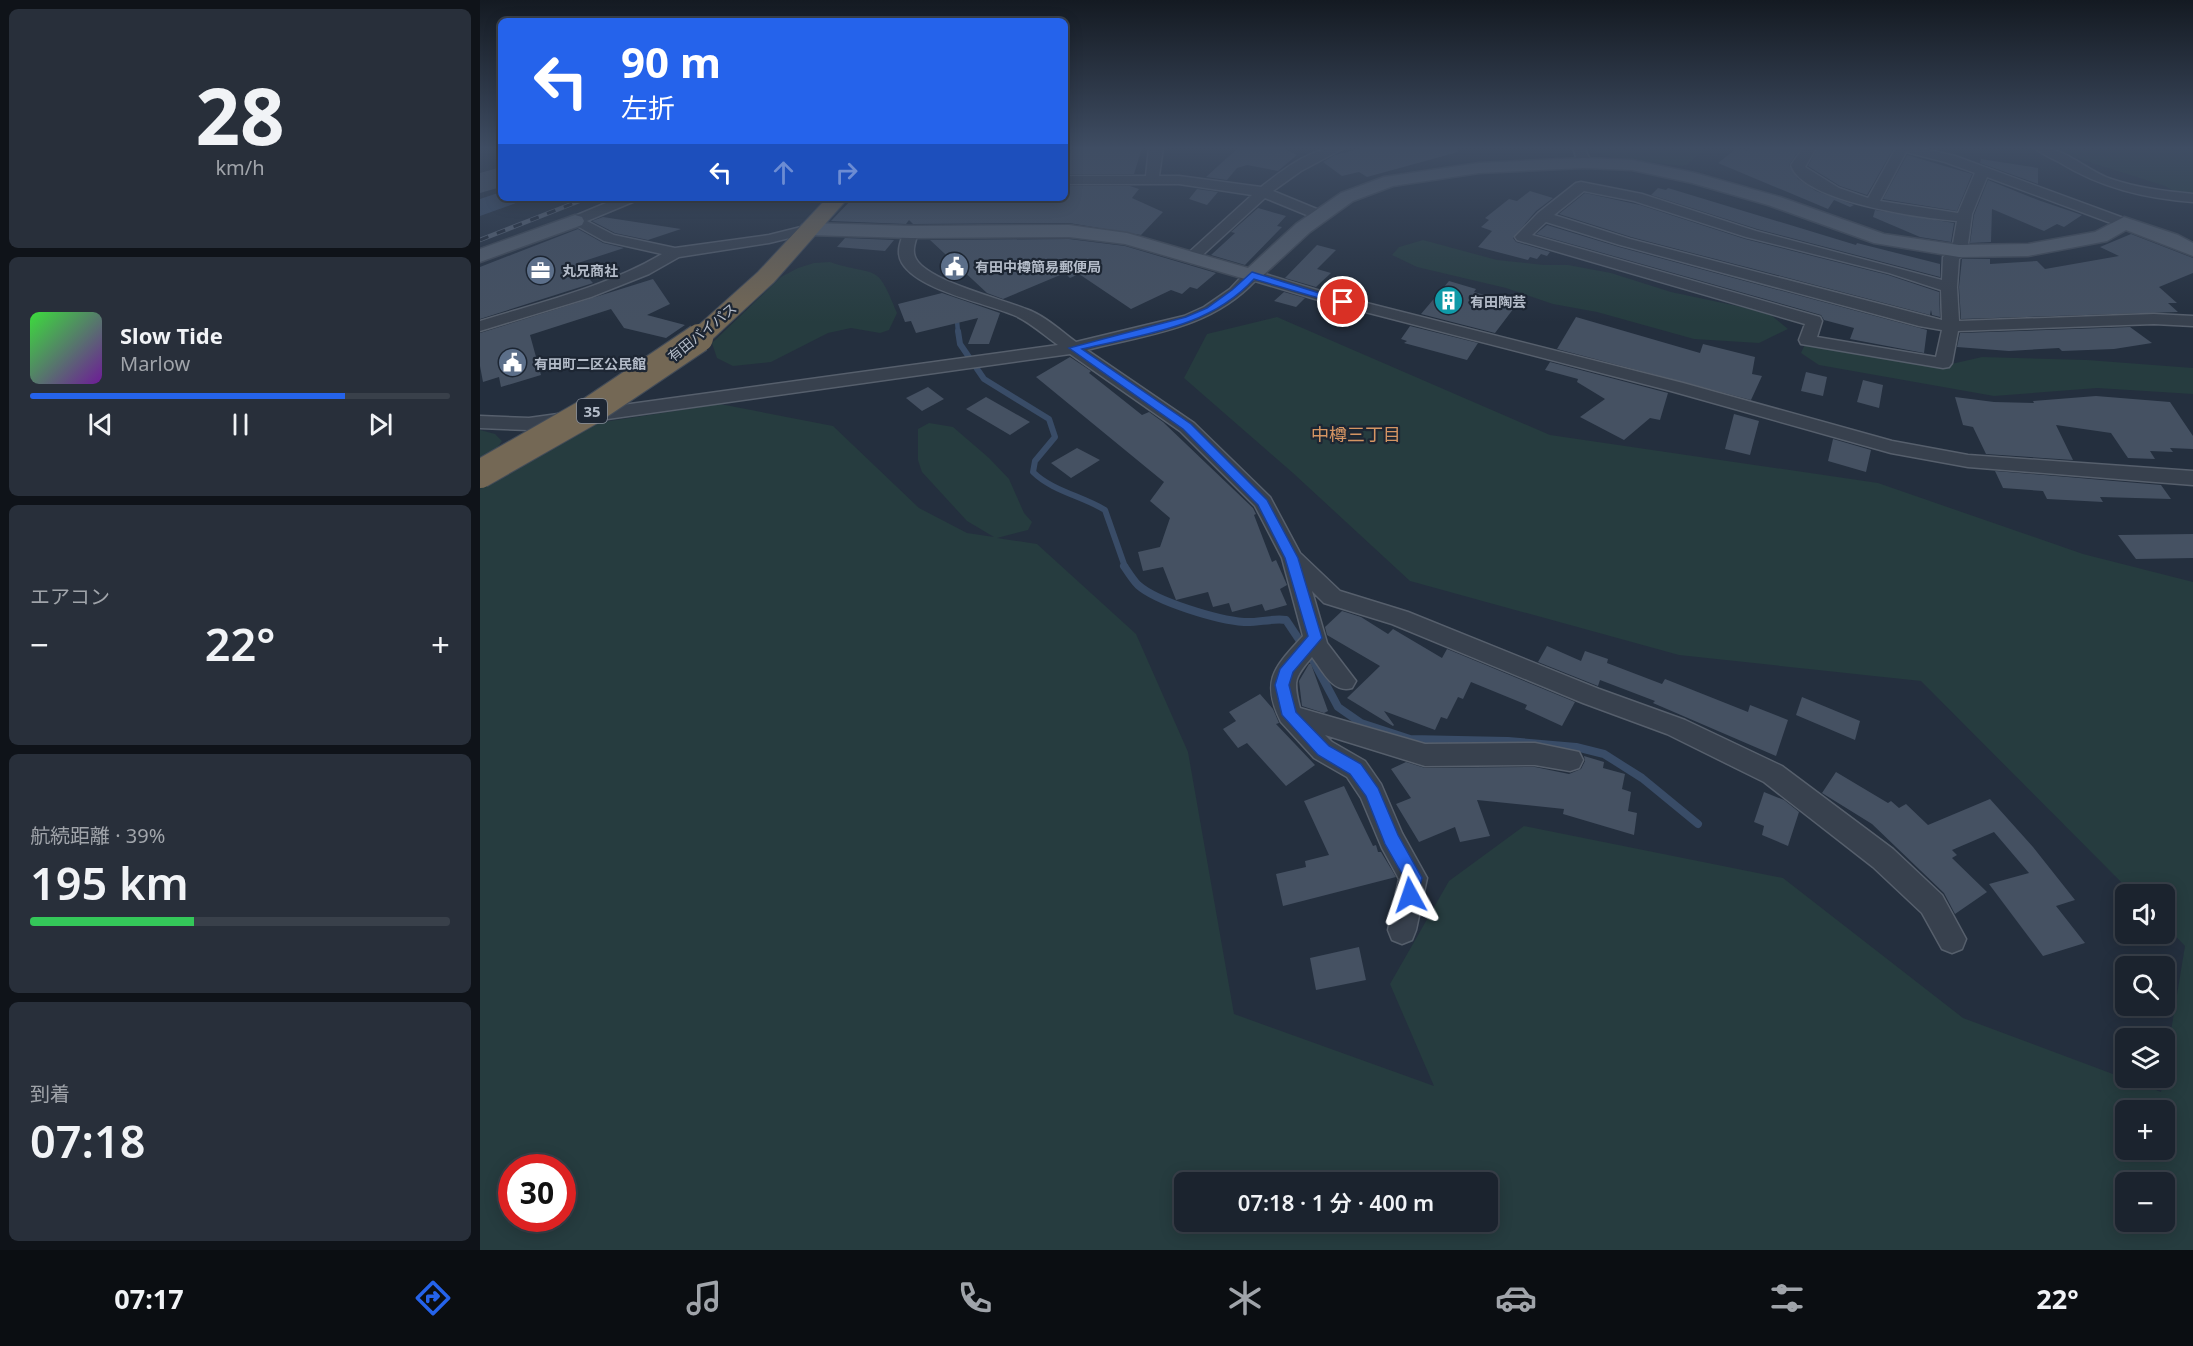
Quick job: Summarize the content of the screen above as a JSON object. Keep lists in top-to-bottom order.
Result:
{
  "streets": {
    "highway": ["有田バイパス", "35"]
  },
  "districts": ["中樽三丁目"],
  "places": {
    "public building": ["有田中樽簡易郵便局", "有田町二区公民館"],
    "office": ["丸兄商社"],
    "building": ["有田陶芸"]
  },
  "page": {
    "tile": [
      ["28", "km/h"],
      "エアコン",
      ["航続距離 · 39%", "195 km"],
      ["到着", "07:18"]
    ],
    "turn": ["90 m", "左折"],
    "song": ["Slow Tide", "Marlow"],
    "heat": ["−", "22°", "+"],
    "map_buttons": ["+", "−"],
    "limit": "30",
    "trip": "07:18 · 1 分 · 400 m",
    "tabs": ["07:17", "22°"]
  }
}
